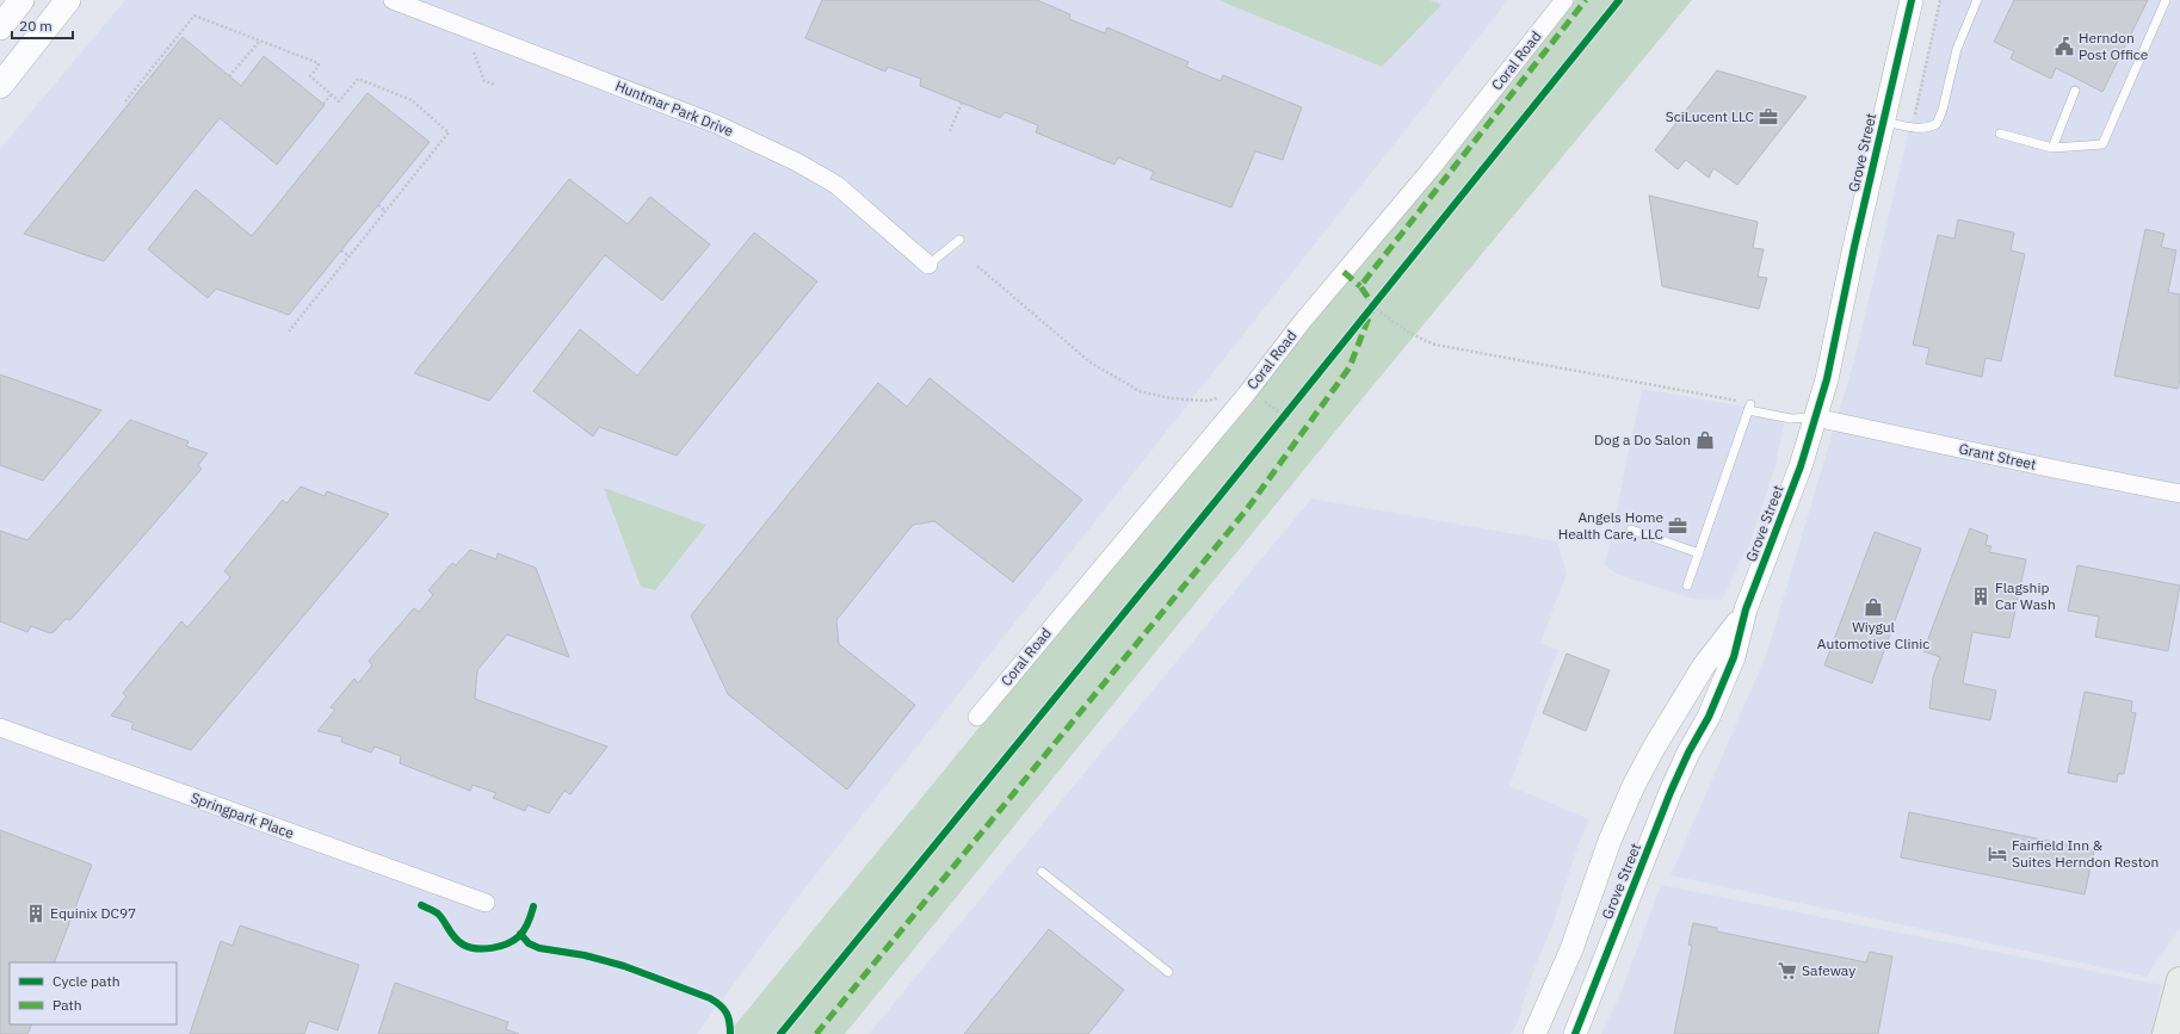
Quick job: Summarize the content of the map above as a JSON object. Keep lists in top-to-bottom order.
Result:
{
  "streets": {
    "street": [
      "Coral Road",
      "Huntmar Park Drive",
      "Grove Street",
      "Grant Street",
      "Springpark Place"
    ]
  },
  "crossings": [
    ["Grove Street", "Grant Street"]
  ],
  "places": {
    "public building": ["Herndon Post Office"],
    "office": ["SciLucent LLC", "Angels Home Health Care, LLC"],
    "shop": ["Dog a Do Salon", "Wiygul Automotive Clinic"],
    "building": ["Flagship Car Wash", "Equinix DC97"],
    "hotel": ["Fairfield Inn & Suites Herndon Reston"],
    "supermarket": ["Safeway"]
  },
  "legend": ["Cycle path", "Path"],
  "scale_bar": "20 m"
}
